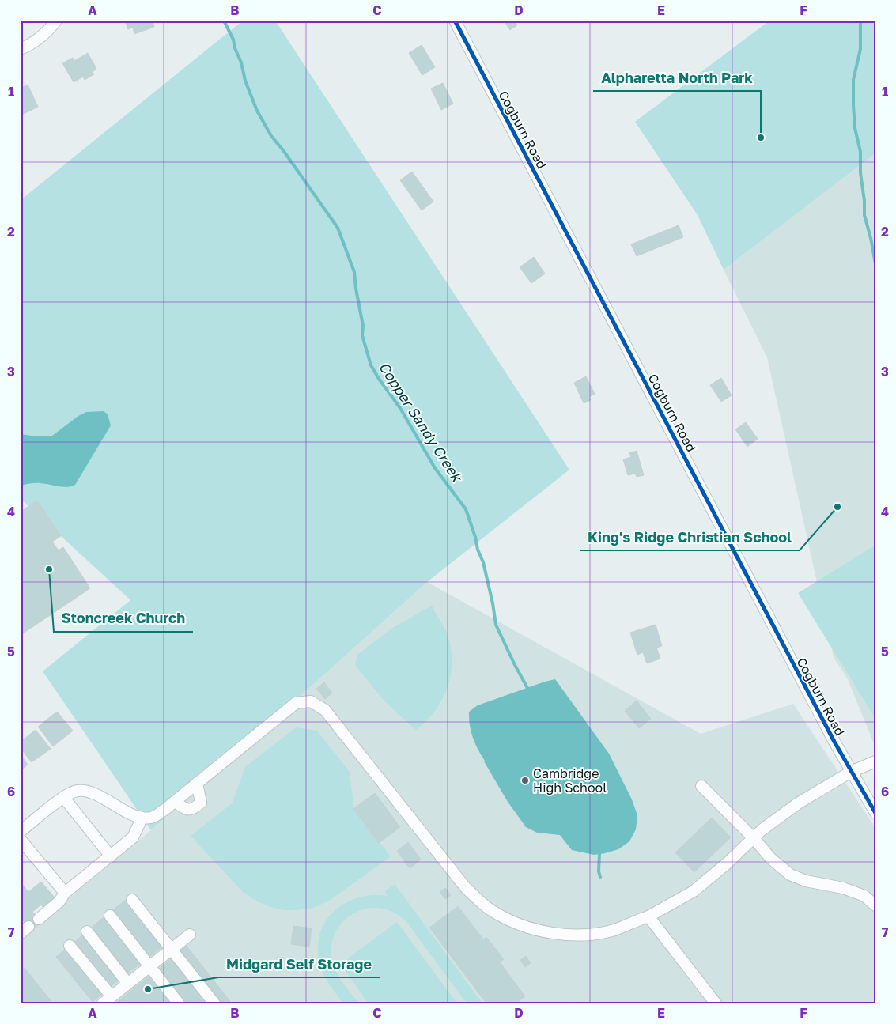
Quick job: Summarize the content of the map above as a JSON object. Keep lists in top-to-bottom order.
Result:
{
  "streets": {
    "street": ["Cogburn Road"]
  },
  "water": ["Copper Sandy Creek"],
  "places": [
    "Alpharetta North Park",
    "King's Ridge Christian School",
    "Stoncreek Church",
    "Cambridge High School",
    "Midgard Self Storage"
  ],
  "grid": {
    "columns": [
      "A",
      "B",
      "C",
      "D",
      "E",
      "F"
    ],
    "rows": [
      "1",
      "2",
      "3",
      "4",
      "5",
      "6",
      "7"
    ]
  }
}
